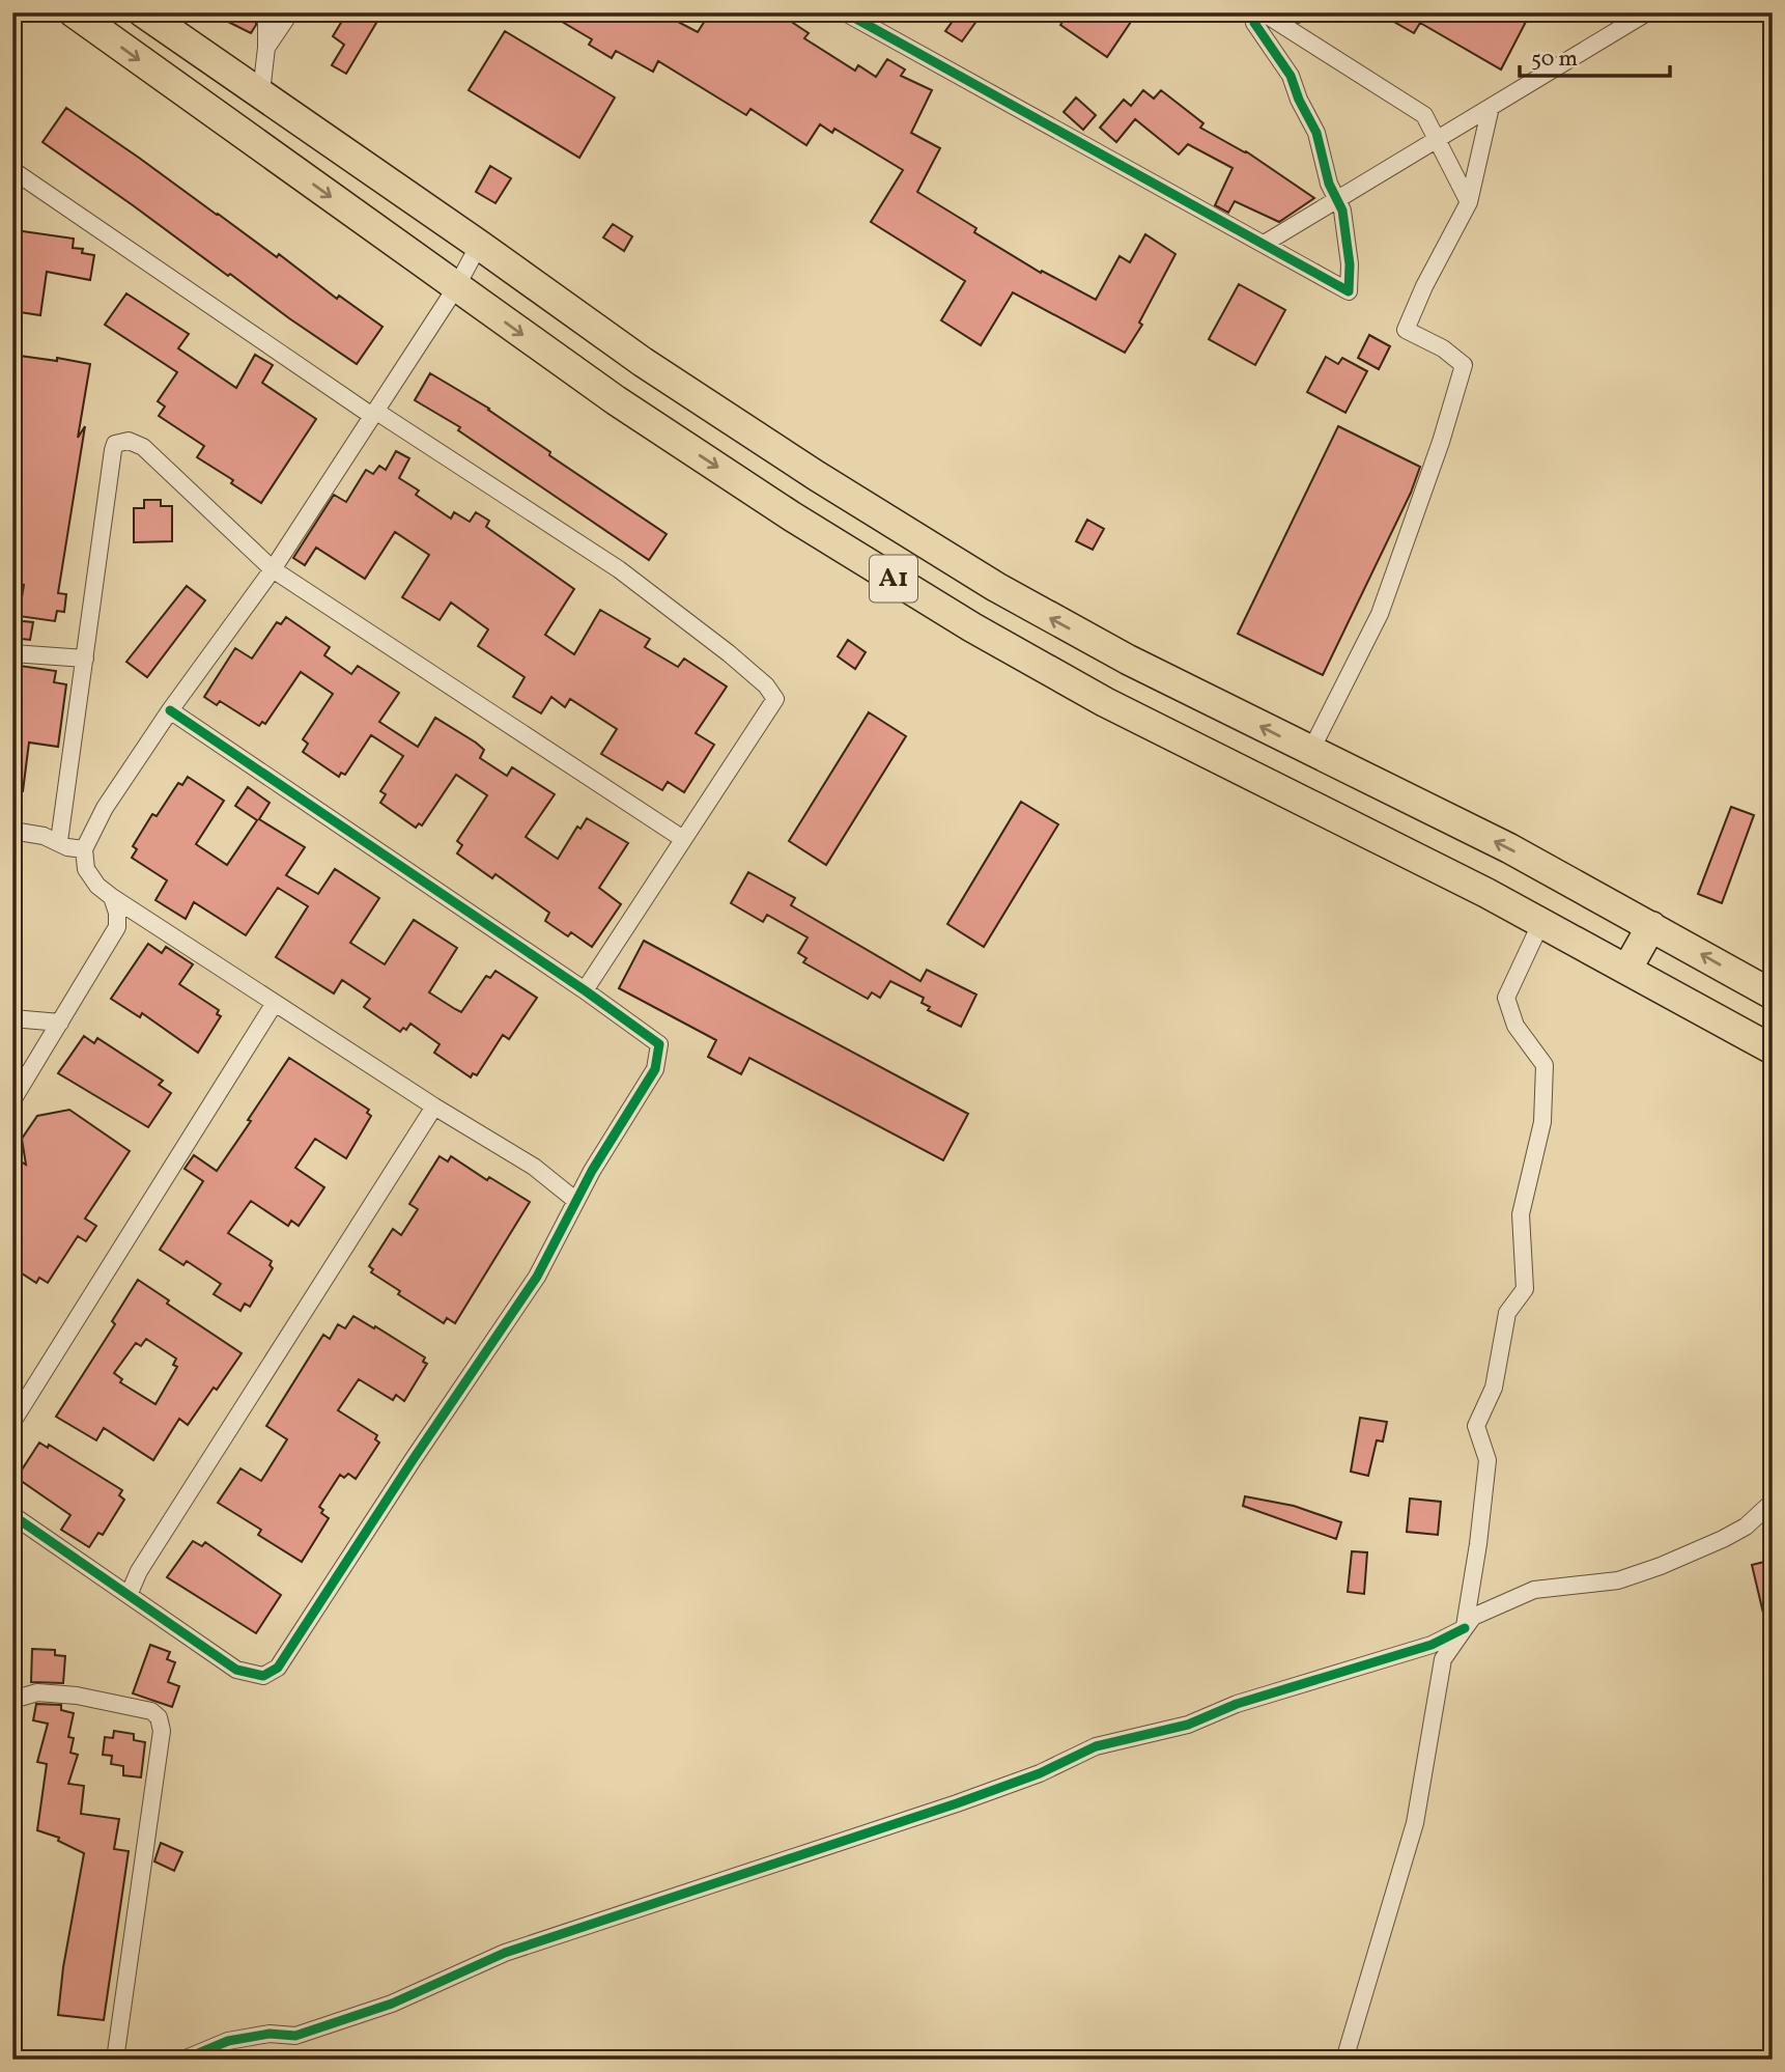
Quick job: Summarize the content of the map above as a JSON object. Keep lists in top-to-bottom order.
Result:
{
  "streets": {
    "highway": ["A1"]
  },
  "scale_bar": "50 m"
}
